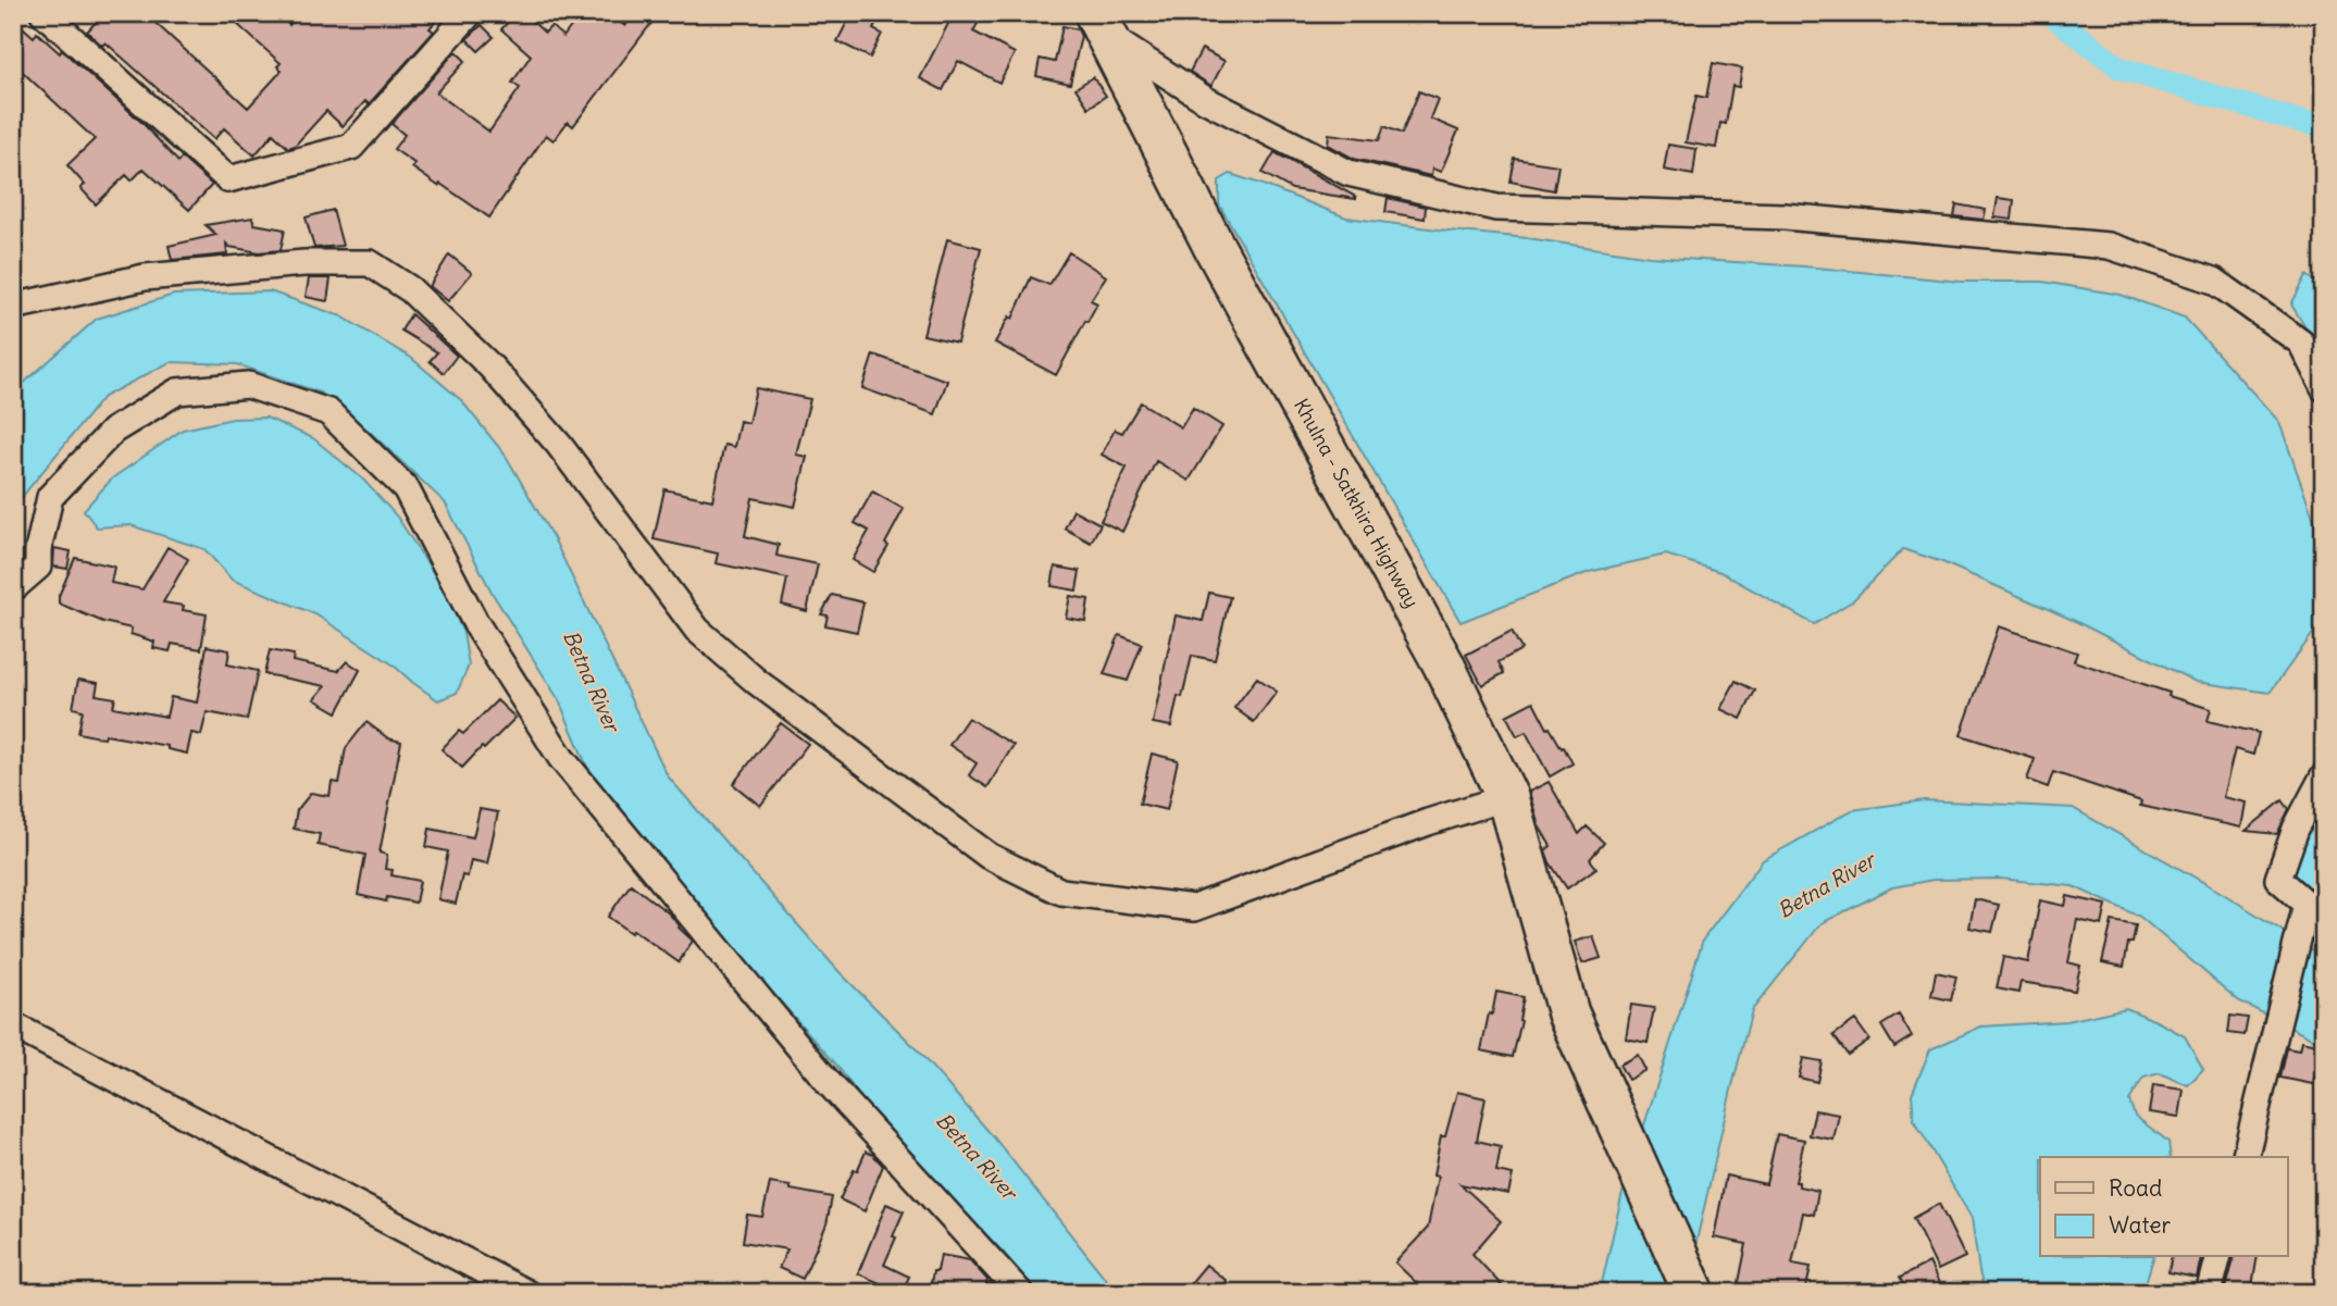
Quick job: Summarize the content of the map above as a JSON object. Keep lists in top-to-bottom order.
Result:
{
  "streets": {
    "highway": ["Khulna - Satkhira Highway"]
  },
  "water": ["Betna River"],
  "legend": ["Road", "Water"]
}
